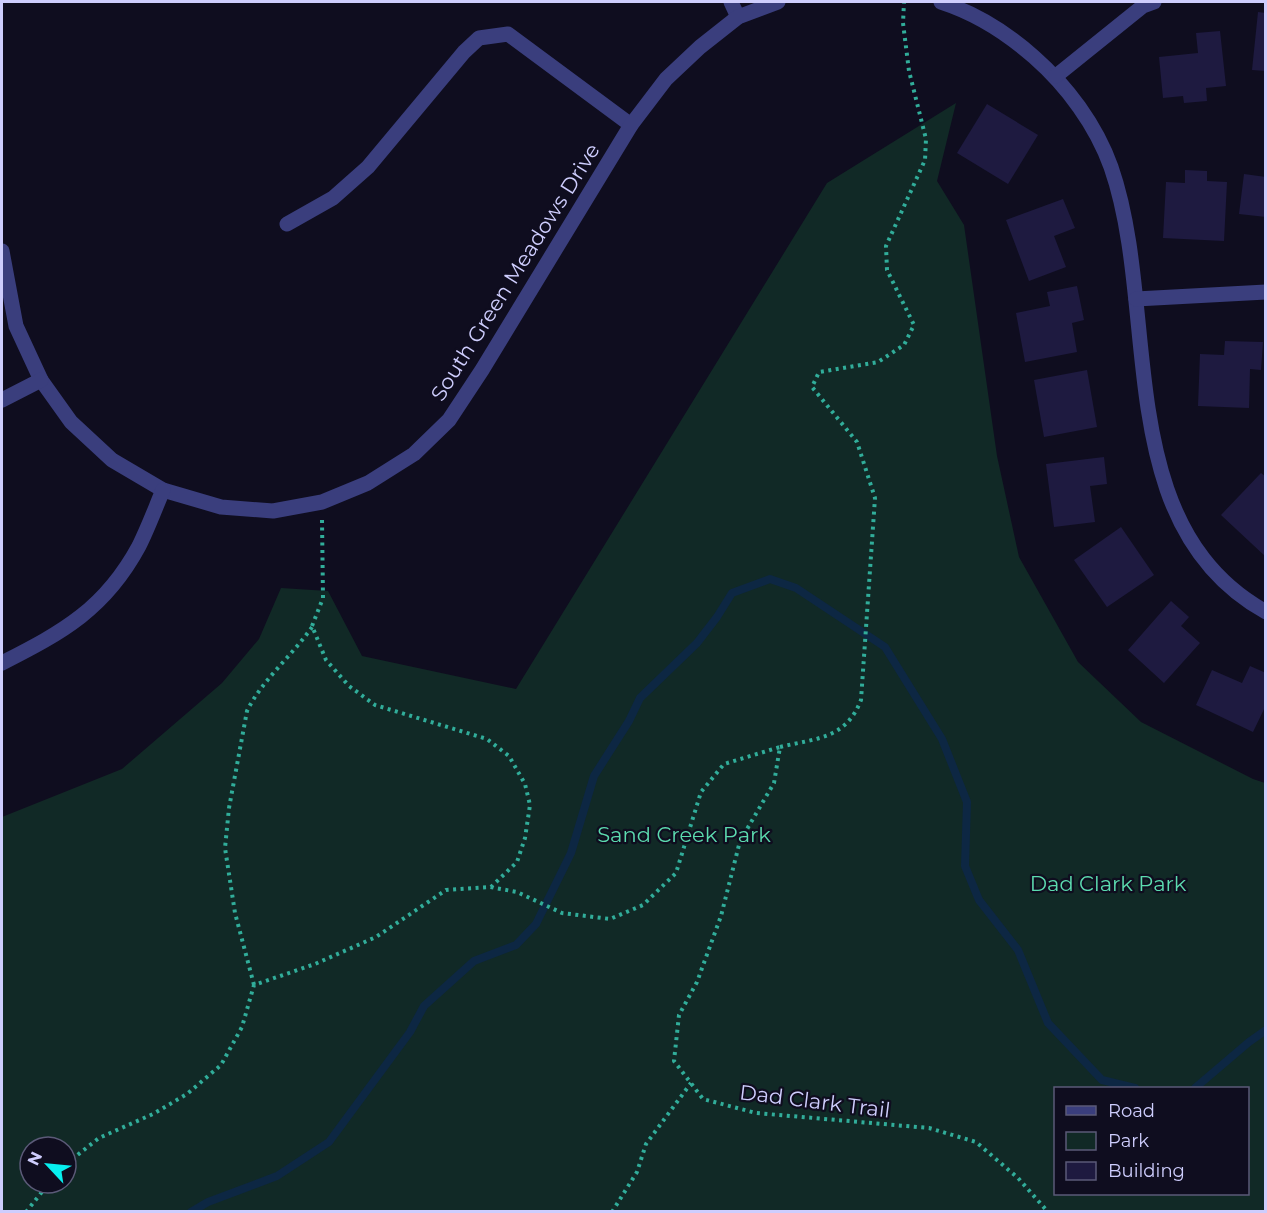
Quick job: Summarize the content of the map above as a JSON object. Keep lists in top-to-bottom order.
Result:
{
  "streets": {
    "street": ["South Green Meadows Drive"],
    "path": ["Dad Clark Trail"]
  },
  "parks": ["Sand Creek Park", "Dad Clark Park"],
  "legend": ["Road", "Park", "Building"],
  "north": "top left"
}
